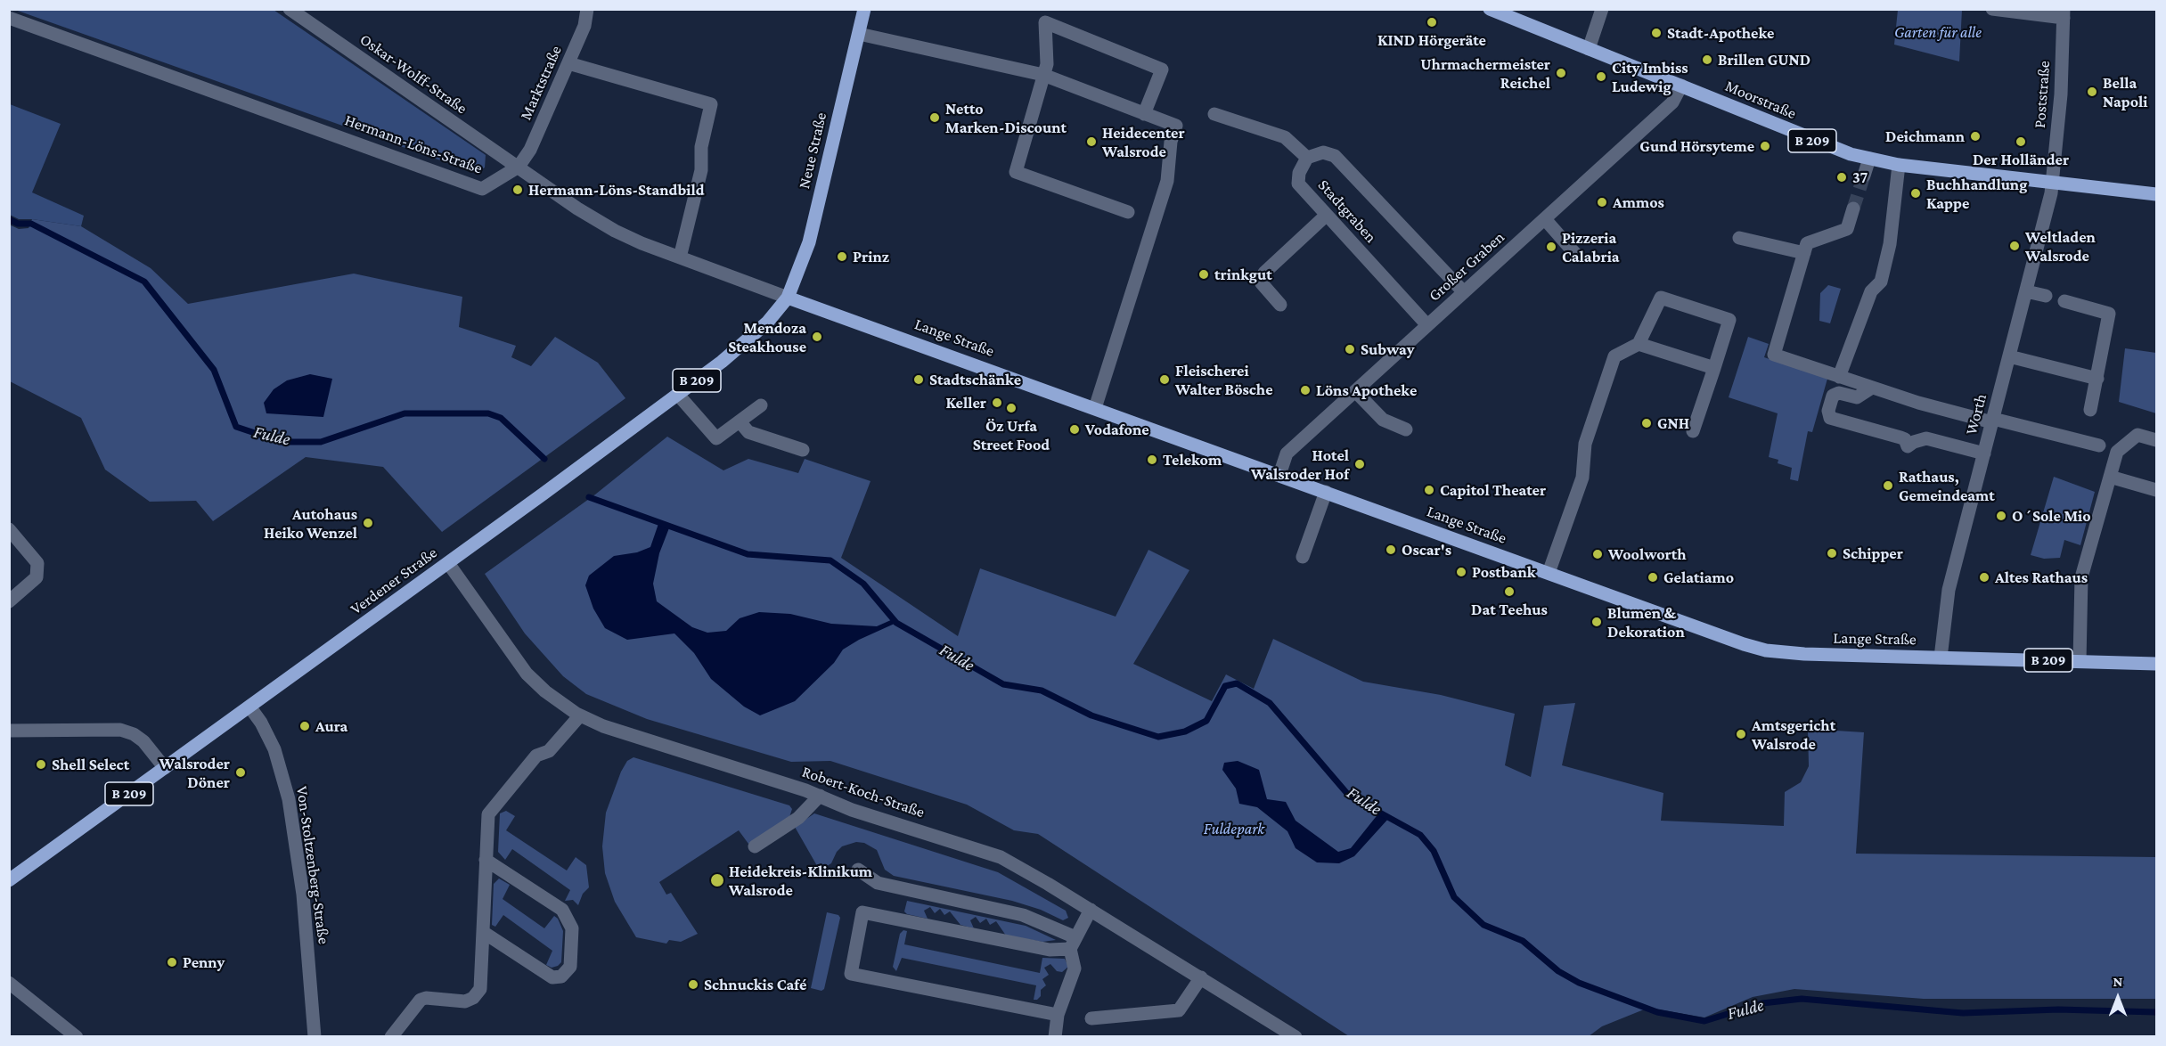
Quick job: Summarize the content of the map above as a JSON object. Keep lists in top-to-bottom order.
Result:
{
  "streets": {
    "main road": [
      "Moorstraße",
      "B 209",
      "Neue Straße",
      "Lange Straße",
      "Verdener Straße"
    ],
    "street": [
      "Oskar-Wolff-Straße",
      "Marktstraße",
      "Poststraße",
      "Hermann-Löns-Straße",
      "Stadtgraben",
      "Großer Graben",
      "Worth",
      "Robert-Koch-Straße",
      "Von-Stoltzenberg-Straße"
    ]
  },
  "crossings": [
    ["Oskar-Wolff-Straße", "Marktstraße"],
    ["Oskar-Wolff-Straße", "Hermann-Löns-Straße"],
    ["Marktstraße", "Hermann-Löns-Straße"],
    ["Poststraße", "Moorstraße"],
    ["Poststraße", "Worth"],
    ["Moorstraße", "Großer Graben"],
    ["Moorstraße", "Worth"],
    ["Neue Straße", "Lange Straße"],
    ["Neue Straße", "Verdener Straße"],
    ["Stadtgraben", "Großer Graben"],
    ["Großer Graben", "Lange Straße"],
    ["Lange Straße", "Worth"],
    ["Lange Straße", "Verdener Straße"],
    ["Verdener Straße", "Robert-Koch-Straße"],
    ["Verdener Straße", "Von-Stoltzenberg-Straße"]
  ],
  "water": ["Fulde"],
  "parks": ["Garten für alle", "Fuldepark"],
  "places": [
    "KIND Hörgeräte",
    "Stadt-Apotheke",
    "Brillen GUND",
    "Uhrmachermeister Reichel",
    "City Imbiss Ludewig",
    "Bella Napoli",
    "Netto Marken-Discount",
    "Deichmann",
    "Heidecenter Walsrode",
    "Der Holländer",
    "Gund Hörsyteme",
    "37",
    "Hermann-Löns-Standbild",
    "Buchhandlung Kappe",
    "Ammos",
    "Weltladen Walsrode",
    "Pizzeria Calabria",
    "Prinz",
    "trinkgut",
    "Mendoza Steakhouse",
    "Subway",
    "Stadtschänke",
    "Fleischerei Walter Bösche",
    "Löns Apotheke",
    "Keller",
    "Öz Urfa Street Food",
    "GNH",
    "Vodafone",
    "Telekom",
    "Hotel Walsroder Hof",
    "Rathaus, Gemeindeamt",
    "Capitol Theater",
    "O´Sole Mio",
    "Autohaus Heiko Wenzel",
    "Oscar's",
    "Schipper",
    "Woolworth",
    "Postbank",
    "Gelatiamo",
    "Altes Rathaus",
    "Dat Teehus",
    "Blumen & Dekoration",
    "Aura",
    "Amtsgericht Walsrode",
    "Shell Select",
    "Walsroder Döner",
    "Heidekreis-Klinikum Walsrode",
    "Penny",
    "Schnuckis Café"
  ],
  "north": "top"
}
